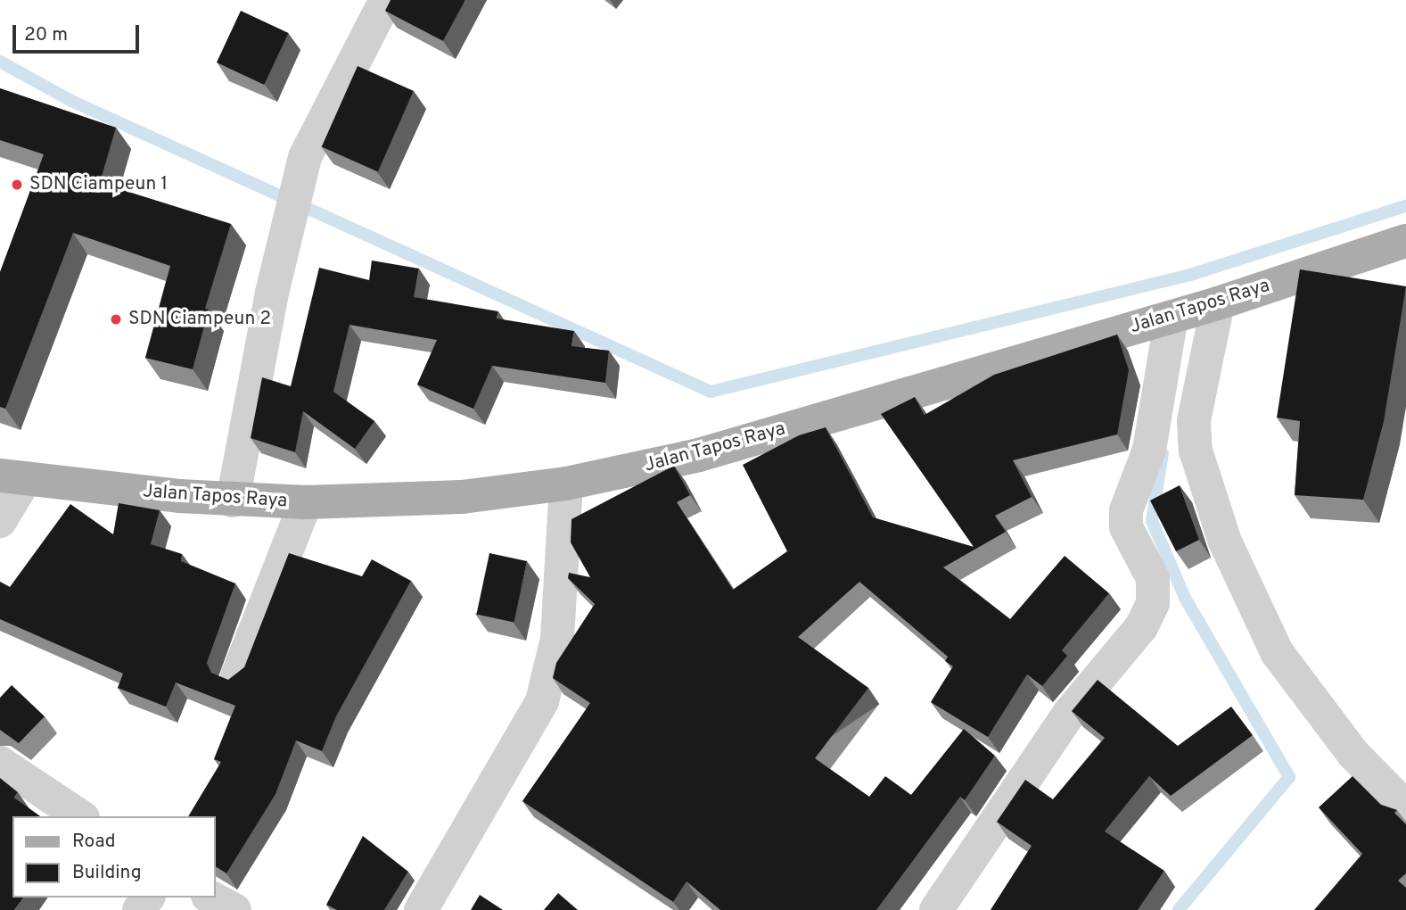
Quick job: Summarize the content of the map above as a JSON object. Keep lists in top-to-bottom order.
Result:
{
  "streets": {
    "main road": ["Jalan Tapos Raya"]
  },
  "places": ["SDN Ciampeun 1", "SDN Ciampeun 2"],
  "legend": ["Road", "Building"],
  "scale_bar": "20 m"
}
